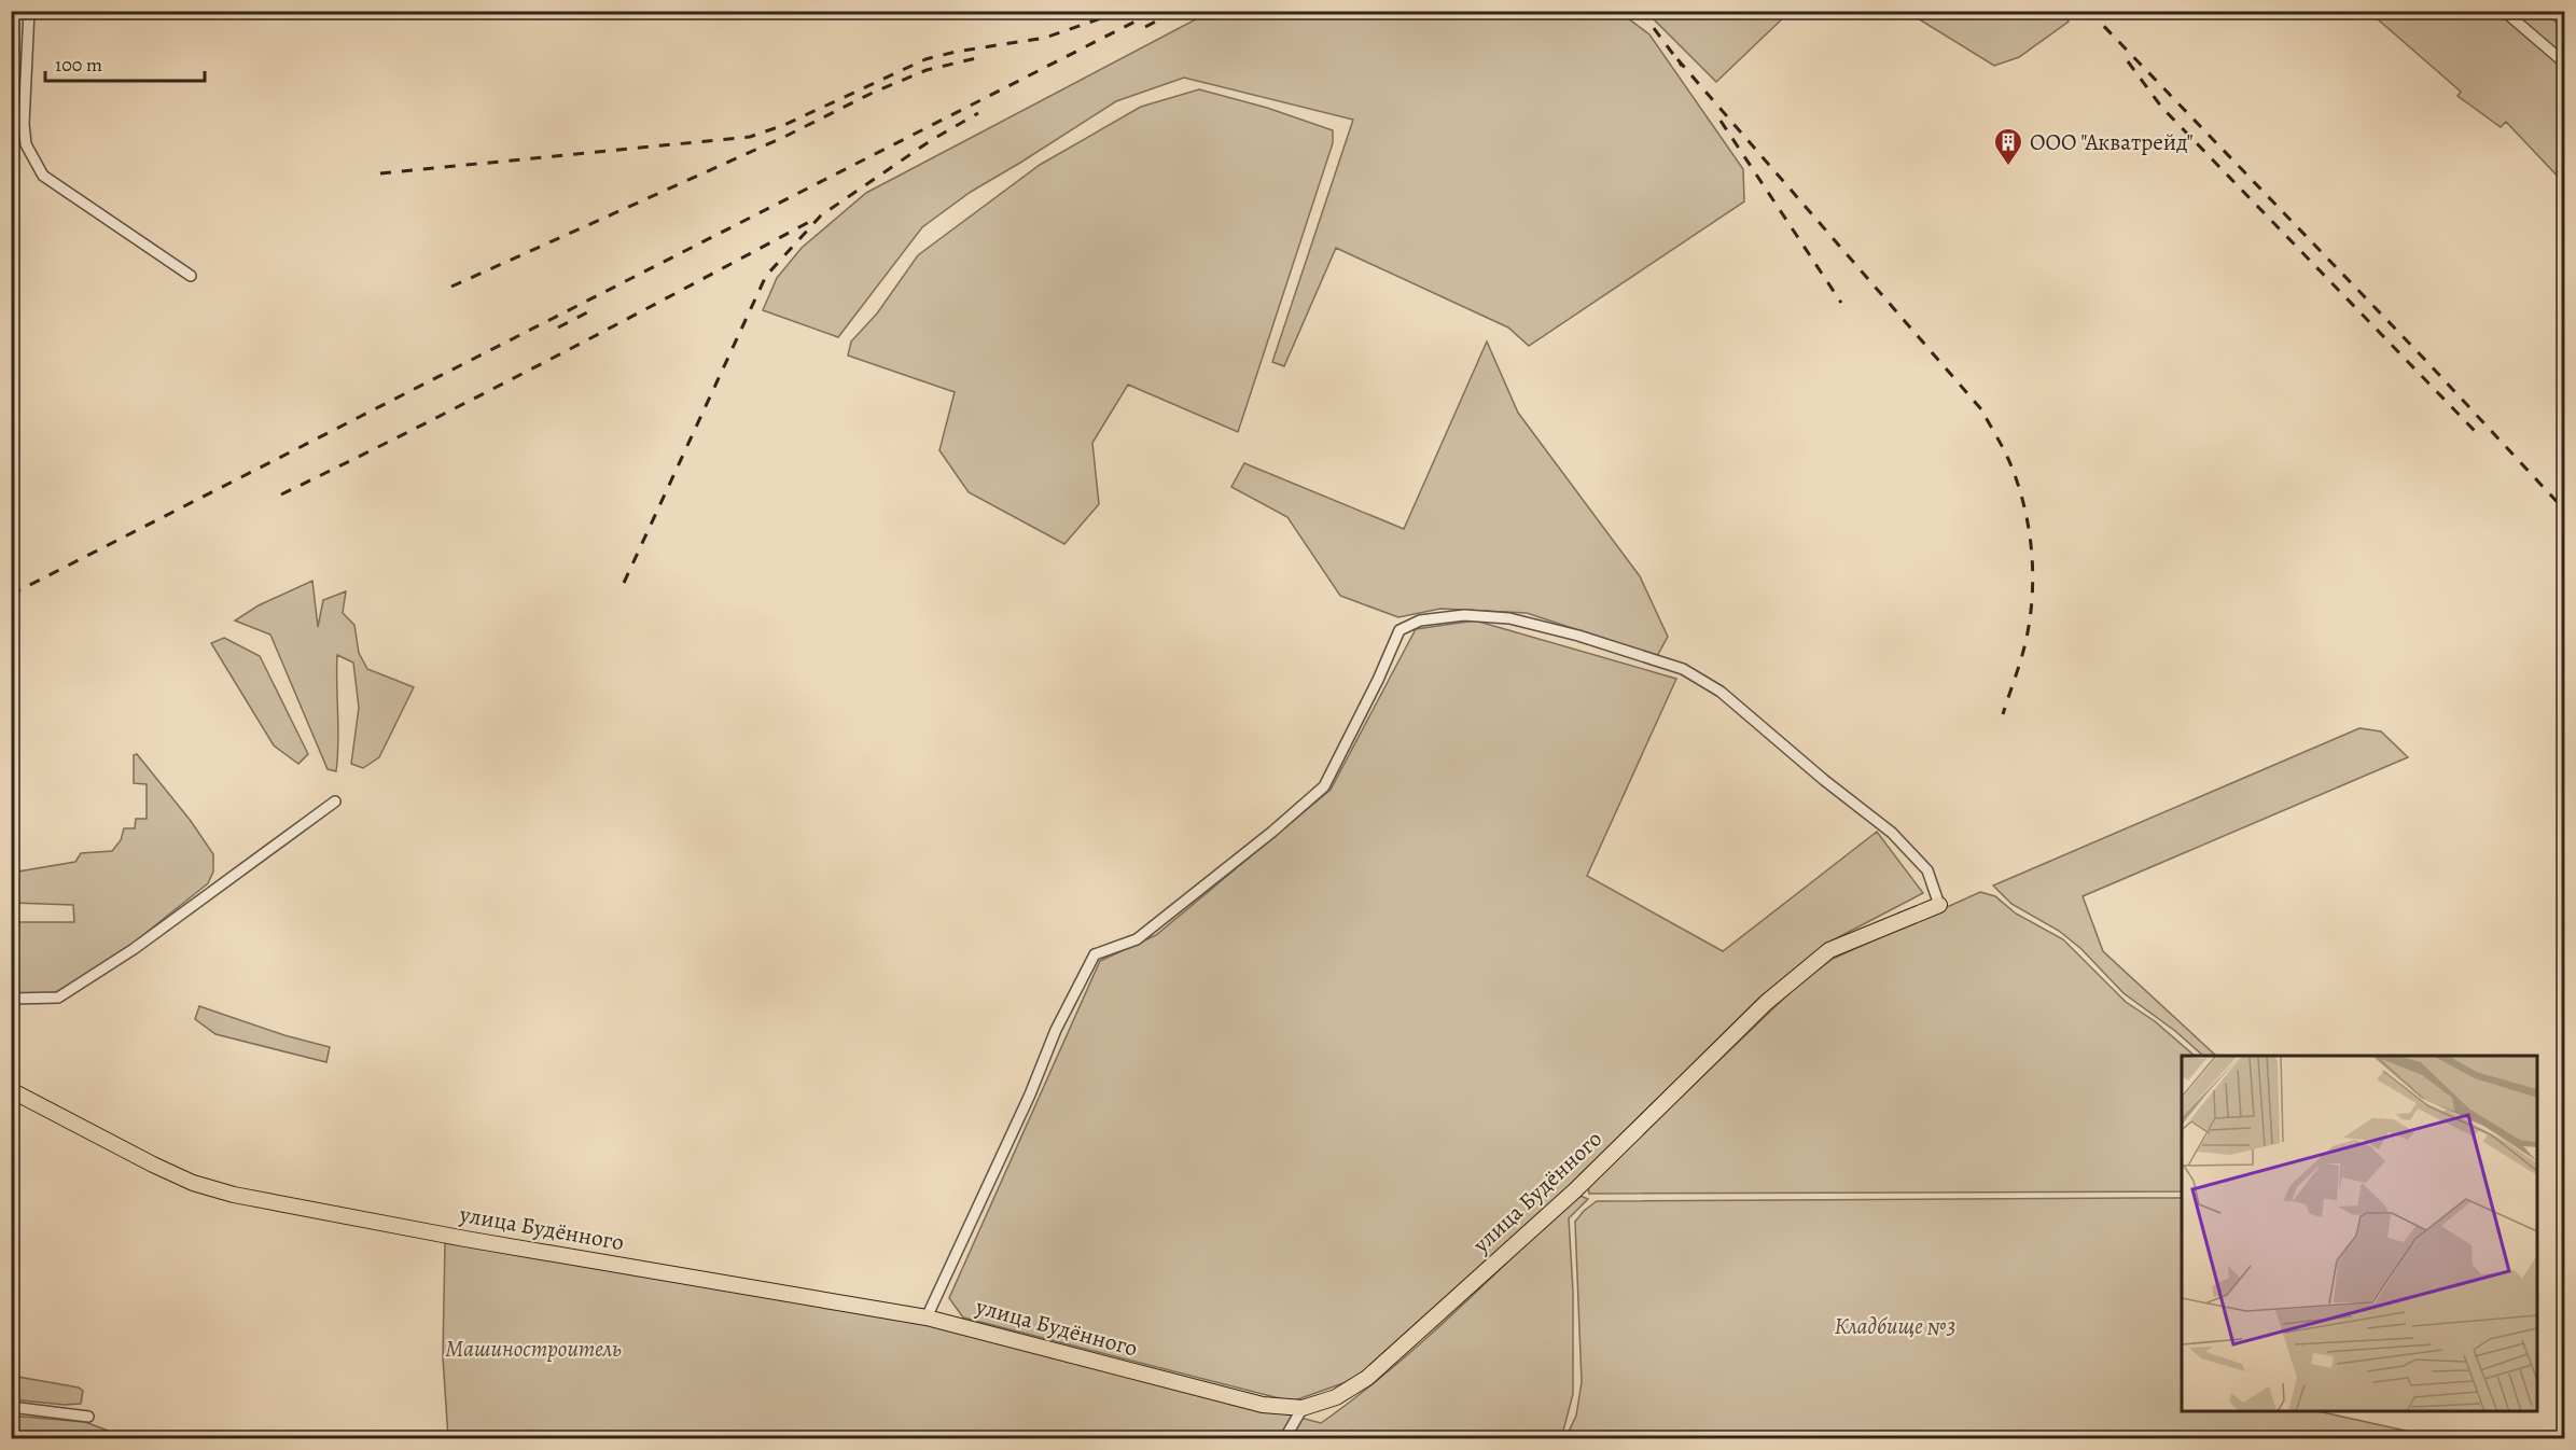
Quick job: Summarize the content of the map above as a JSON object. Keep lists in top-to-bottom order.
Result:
{
  "streets": {
    "main road": ["улица Будённого"]
  },
  "parks": ["Кладбище №3", "Машиностроитель"],
  "places": {
    "building": ["ООО \"Акватрейд\""]
  },
  "scale_bar": "100 m"
}
